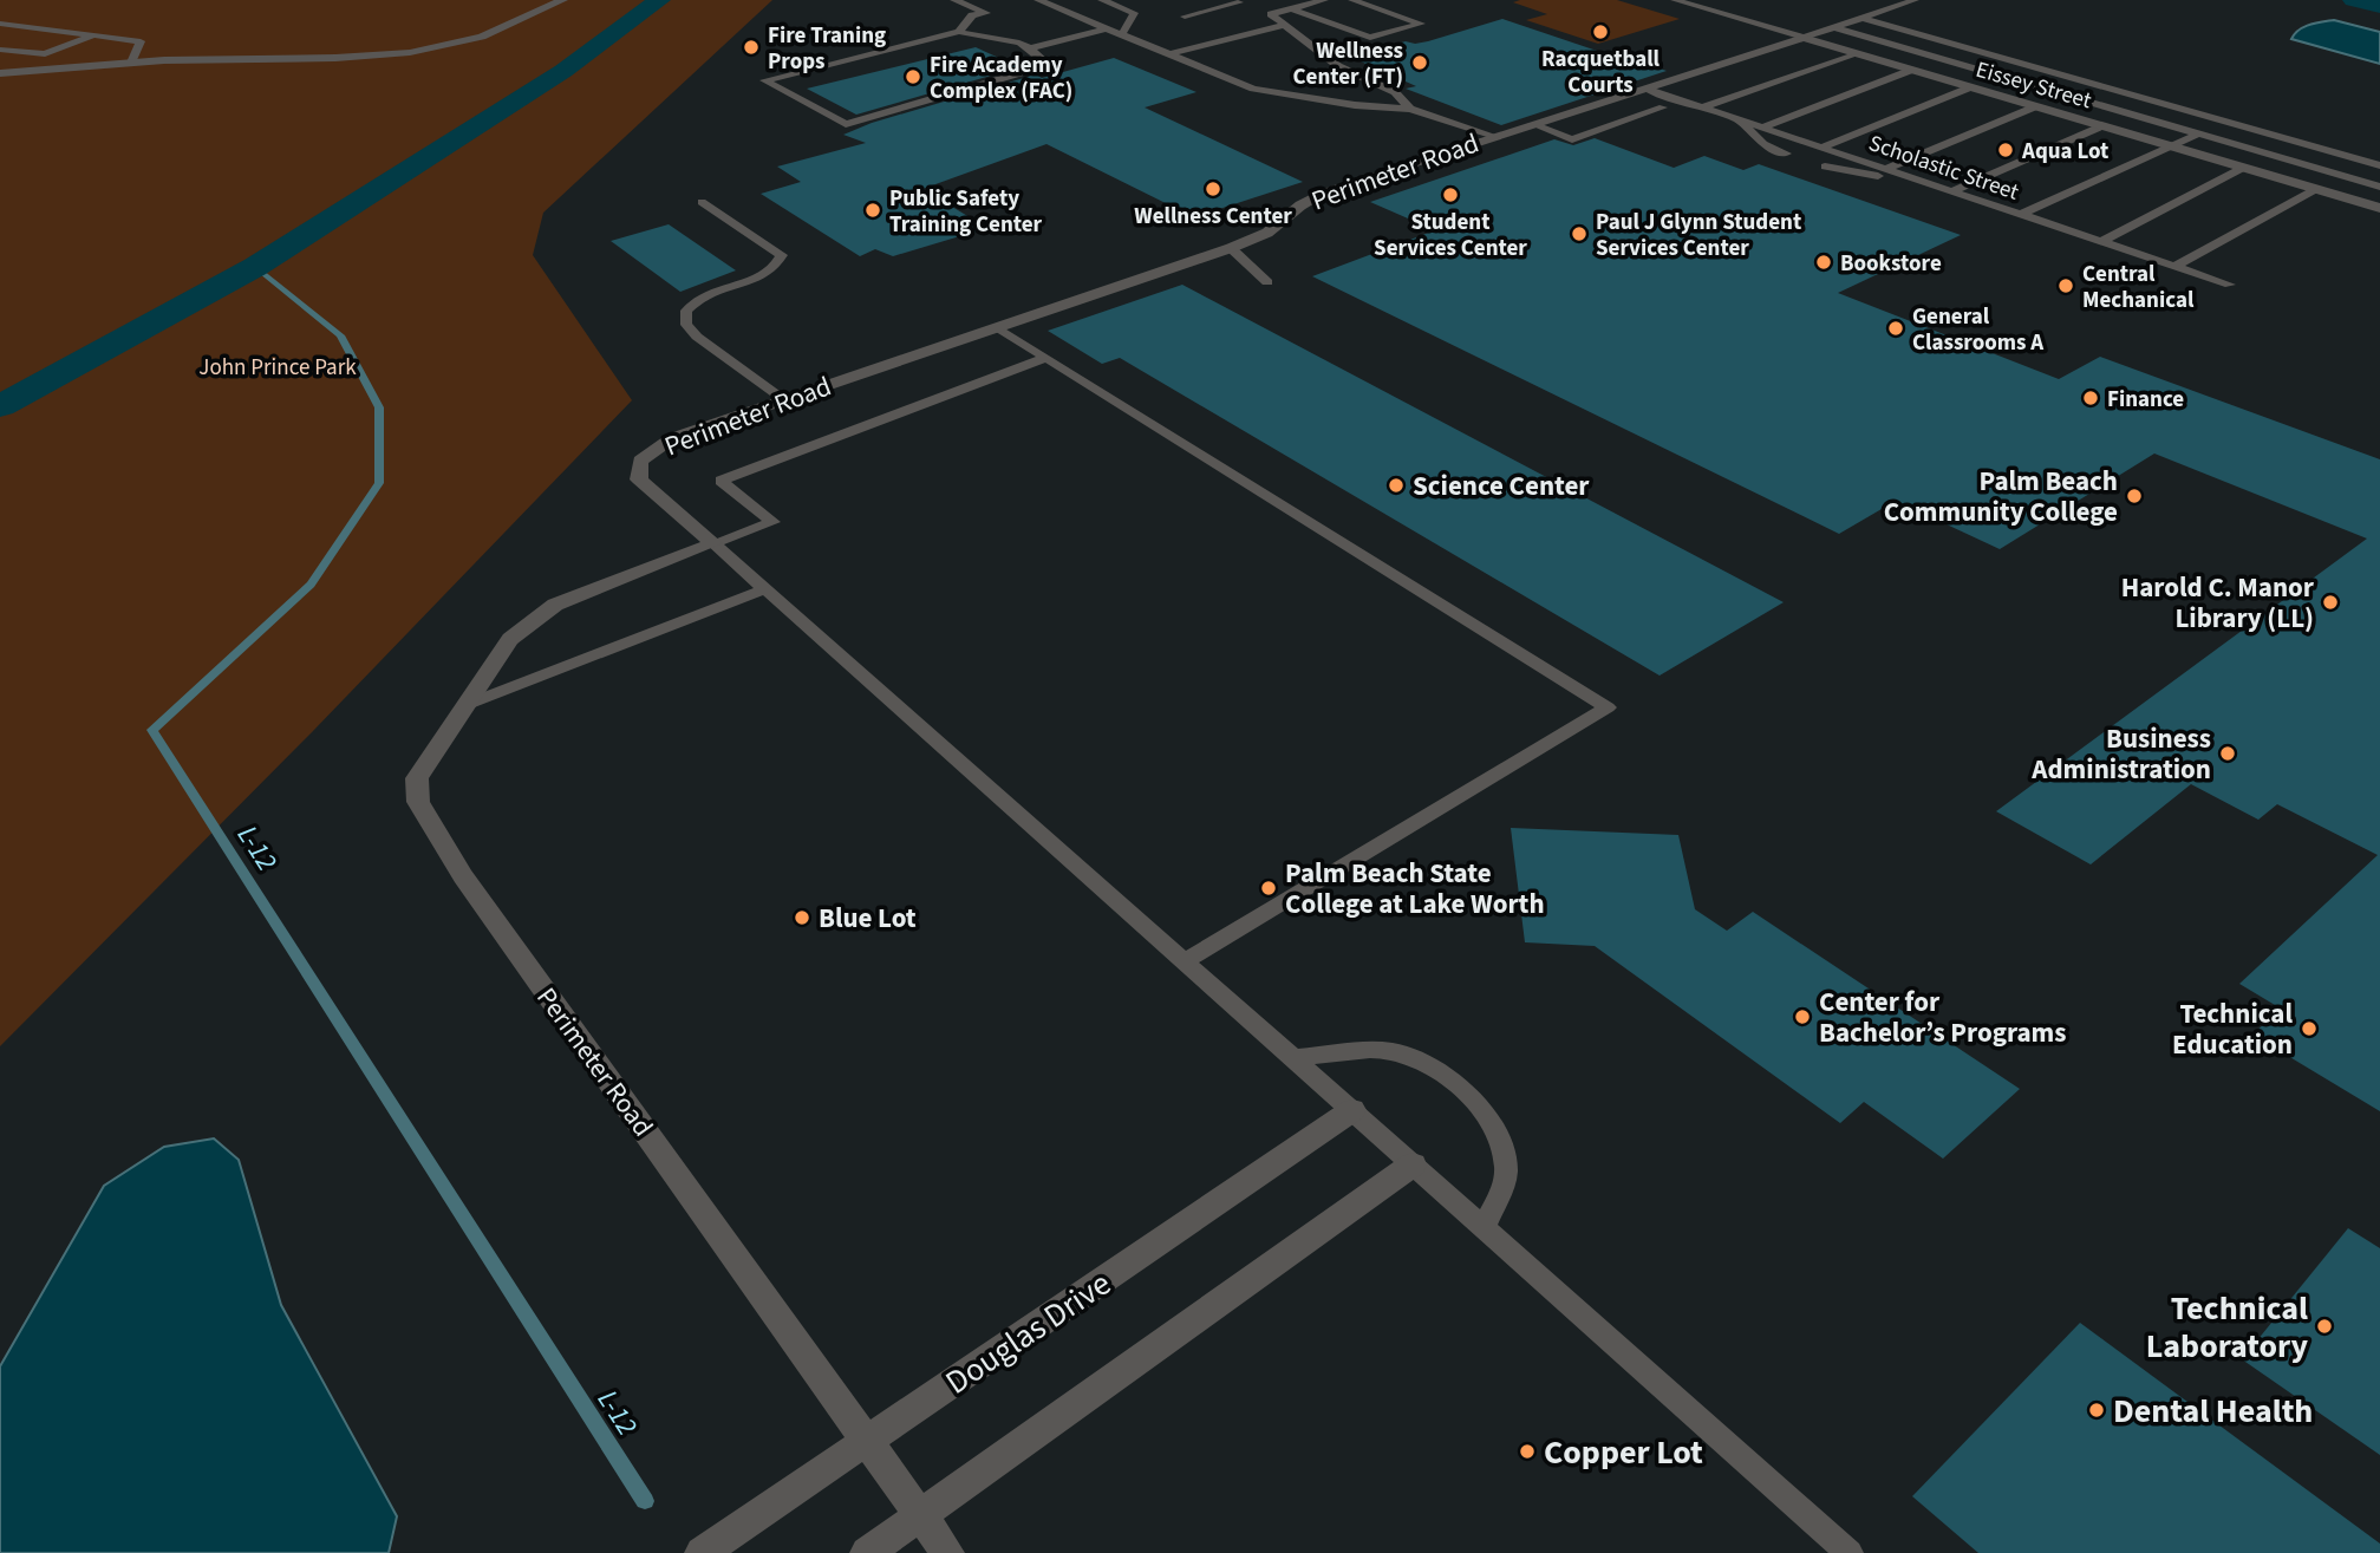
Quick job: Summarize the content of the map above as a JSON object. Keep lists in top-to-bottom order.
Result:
{
  "streets": {
    "street": ["Eissey Street", "Perimeter Road", "Douglas Drive"],
    "lane": ["Scholastic Street"]
  },
  "crossings": [
    ["Eissey Street", "Perimeter Road"],
    ["Scholastic Street", "Perimeter Road"],
    ["Perimeter Road", "Douglas Drive"]
  ],
  "water": ["L-12"],
  "parks": ["John Prince Park"],
  "places": [
    "Racquetball Courts",
    "Fire Traning Props",
    "Wellness Center (FT)",
    "Fire Academy Complex (FAC)",
    "Aqua Lot",
    "Wellness Center",
    "Student Services Center",
    "Public Safety Training Center",
    "Paul J Glynn Student Services Center",
    "Bookstore",
    "Central Mechanical",
    "General Classrooms A",
    "Finance",
    "Science Center",
    "Palm Beach Community College",
    "Harold C. Manor Library (LL)",
    "Business Administration",
    "Palm Beach State College at Lake Worth",
    "Blue Lot",
    "Center for Bachelor’s Programs",
    "Technical Education",
    "Technical Laboratory",
    "Dental Health",
    "Copper Lot"
  ]
}
